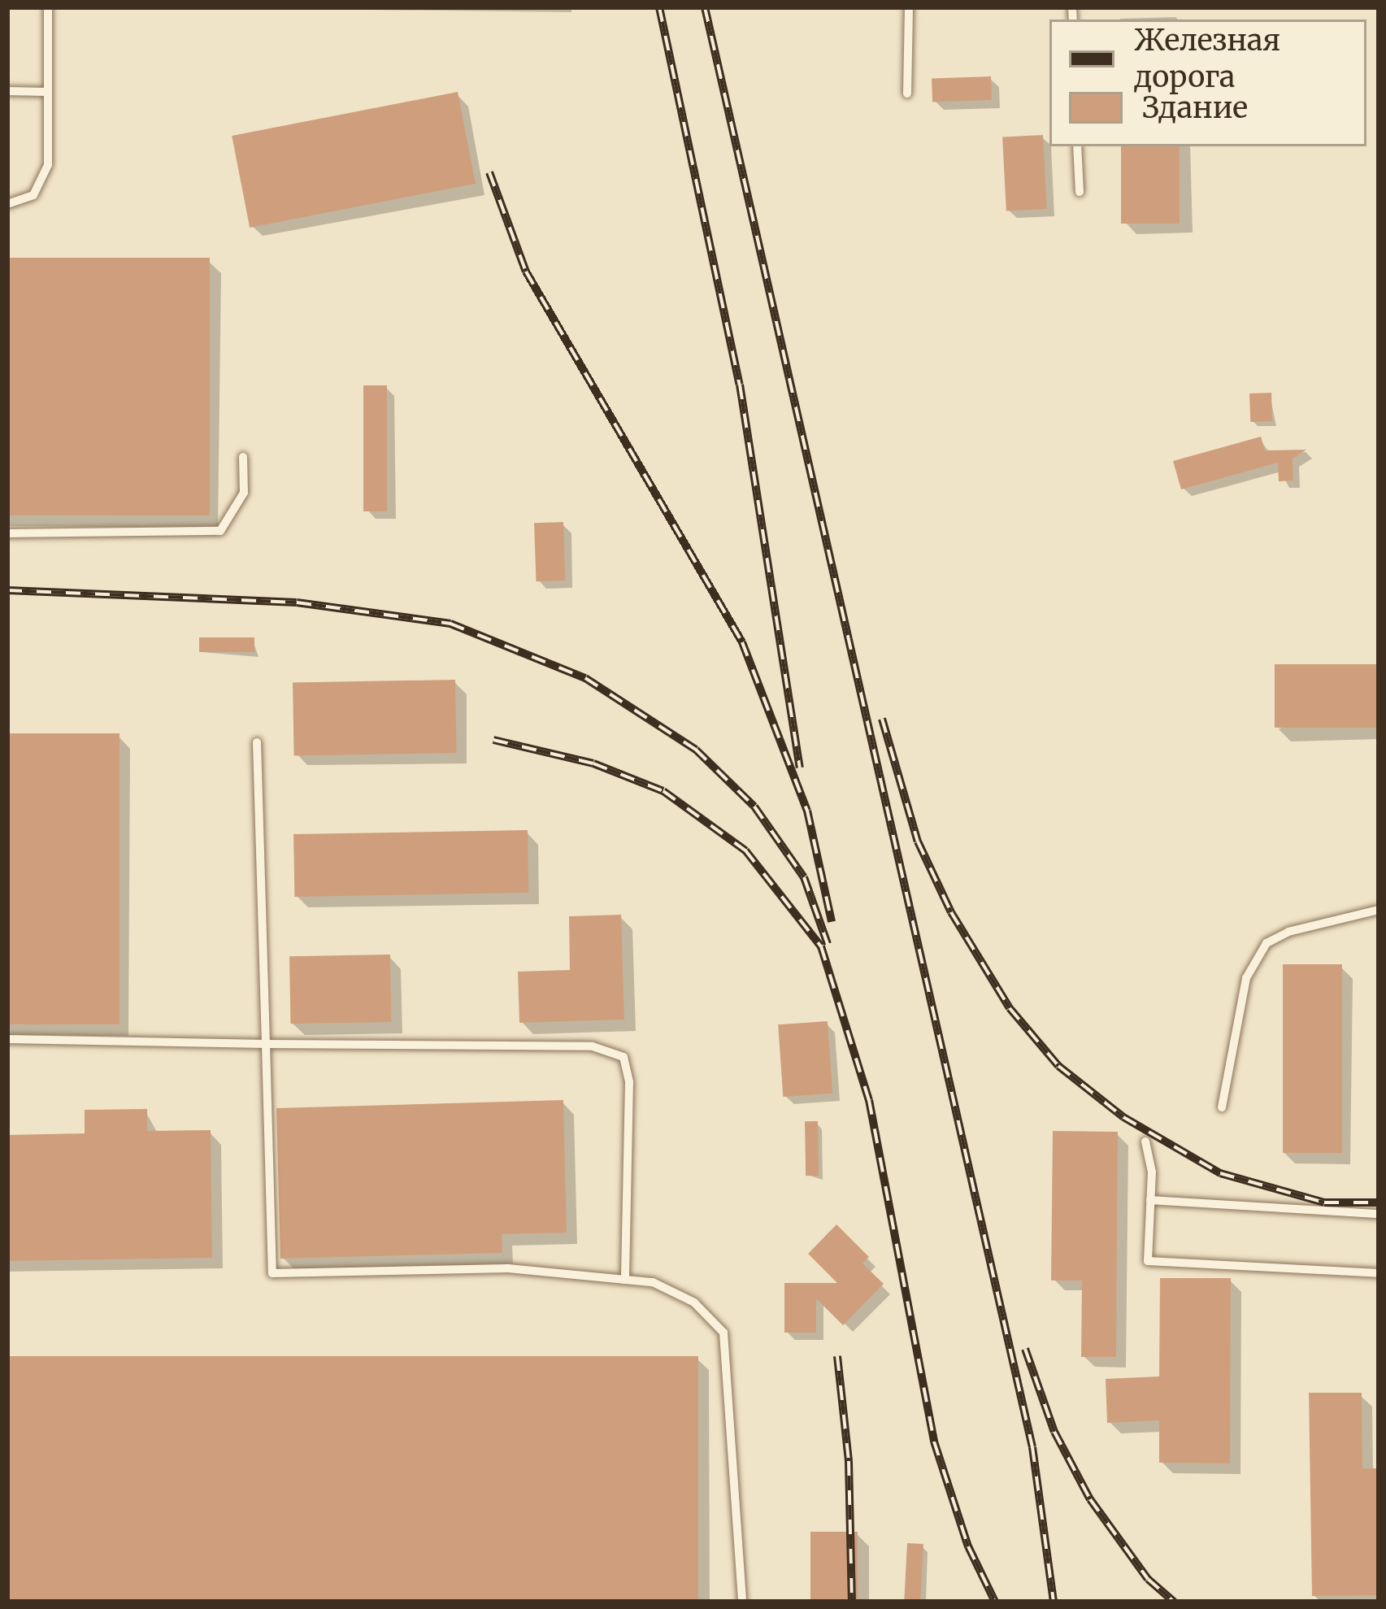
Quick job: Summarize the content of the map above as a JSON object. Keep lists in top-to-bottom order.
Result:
{
  "legend": ["Железная дорога", "Здание"]
}
